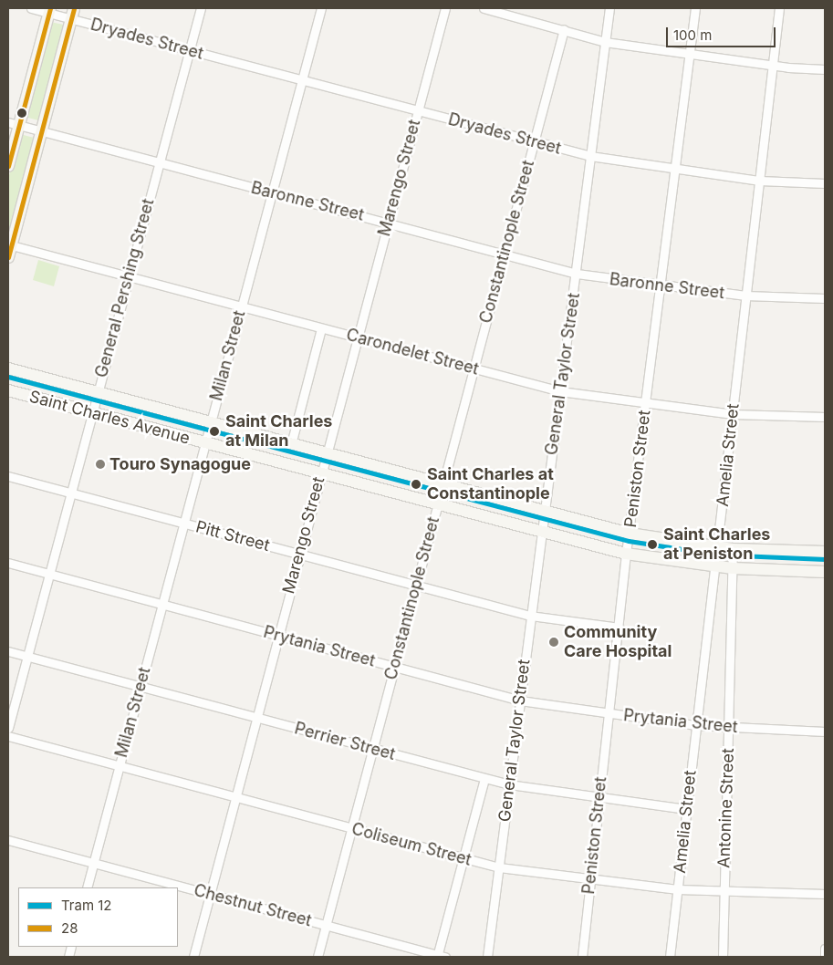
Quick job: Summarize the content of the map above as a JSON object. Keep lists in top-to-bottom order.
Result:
{
  "streets": {
    "main road": ["Saint Charles Avenue"],
    "street": [
      "Dryades Street",
      "Marengo Street",
      "Baronne Street",
      "Constantinople Street",
      "General Pershing Street",
      "Carondelet Street",
      "Milan Street",
      "General Taylor Street",
      "Amelia Street",
      "Peniston Street",
      "Pitt Street",
      "Prytania Street",
      "Perrier Street",
      "Antonine Street",
      "Coliseum Street",
      "Chestnut Street"
    ]
  },
  "crossings": [
    ["Dryades Street", "Marengo Street"],
    ["Dryades Street", "Constantinople Street"],
    ["Dryades Street", "General Pershing Street"],
    ["Dryades Street", "Milan Street"],
    ["Dryades Street", "General Taylor Street"],
    ["Dryades Street", "Amelia Street"],
    ["Dryades Street", "Peniston Street"],
    ["Marengo Street", "Baronne Street"],
    ["Marengo Street", "Carondelet Street"],
    ["Marengo Street", "Saint Charles Avenue"],
    ["Marengo Street", "Pitt Street"],
    ["Marengo Street", "Prytania Street"],
    ["Marengo Street", "Perrier Street"],
    ["Marengo Street", "Coliseum Street"],
    ["Marengo Street", "Chestnut Street"],
    ["Baronne Street", "Constantinople Street"],
    ["Baronne Street", "General Pershing Street"],
    ["Baronne Street", "Milan Street"],
    ["Baronne Street", "General Taylor Street"],
    ["Baronne Street", "Amelia Street"],
    ["Baronne Street", "Peniston Street"],
    ["Constantinople Street", "Carondelet Street"],
    ["Constantinople Street", "Saint Charles Avenue"],
    ["Constantinople Street", "Pitt Street"],
    ["Constantinople Street", "Prytania Street"],
    ["Constantinople Street", "Perrier Street"],
    ["Constantinople Street", "Coliseum Street"],
    ["Constantinople Street", "Chestnut Street"],
    ["General Pershing Street", "Carondelet Street"],
    ["General Pershing Street", "Saint Charles Avenue"],
    ["General Pershing Street", "Pitt Street"],
    ["General Pershing Street", "Prytania Street"],
    ["General Pershing Street", "Perrier Street"],
    ["Carondelet Street", "Milan Street"],
    ["Carondelet Street", "General Taylor Street"],
    ["Carondelet Street", "Amelia Street"],
    ["Carondelet Street", "Peniston Street"],
    ["Milan Street", "Saint Charles Avenue"],
    ["Milan Street", "Pitt Street"],
    ["Milan Street", "Prytania Street"],
    ["Milan Street", "Perrier Street"],
    ["Milan Street", "Coliseum Street"],
    ["Milan Street", "Chestnut Street"],
    ["General Taylor Street", "Saint Charles Avenue"],
    ["General Taylor Street", "Pitt Street"],
    ["General Taylor Street", "Prytania Street"],
    ["General Taylor Street", "Perrier Street"],
    ["General Taylor Street", "Coliseum Street"],
    ["Saint Charles Avenue", "Amelia Street"],
    ["Saint Charles Avenue", "Peniston Street"],
    ["Saint Charles Avenue", "Antonine Street"],
    ["Amelia Street", "Prytania Street"],
    ["Amelia Street", "Perrier Street"],
    ["Amelia Street", "Coliseum Street"],
    ["Peniston Street", "Pitt Street"],
    ["Peniston Street", "Prytania Street"],
    ["Peniston Street", "Perrier Street"],
    ["Peniston Street", "Coliseum Street"],
    ["Prytania Street", "Antonine Street"],
    ["Antonine Street", "Coliseum Street"]
  ],
  "places": [
    "Saint Charles at Milan",
    "Touro Synagogue",
    "Saint Charles at Constantinople",
    "Saint Charles at Peniston",
    "Community Care Hospital"
  ],
  "lines": ["transit line 28", "tram line 12"],
  "legend": ["Tram 12", "28"],
  "scale_bar": "100 m"
}
